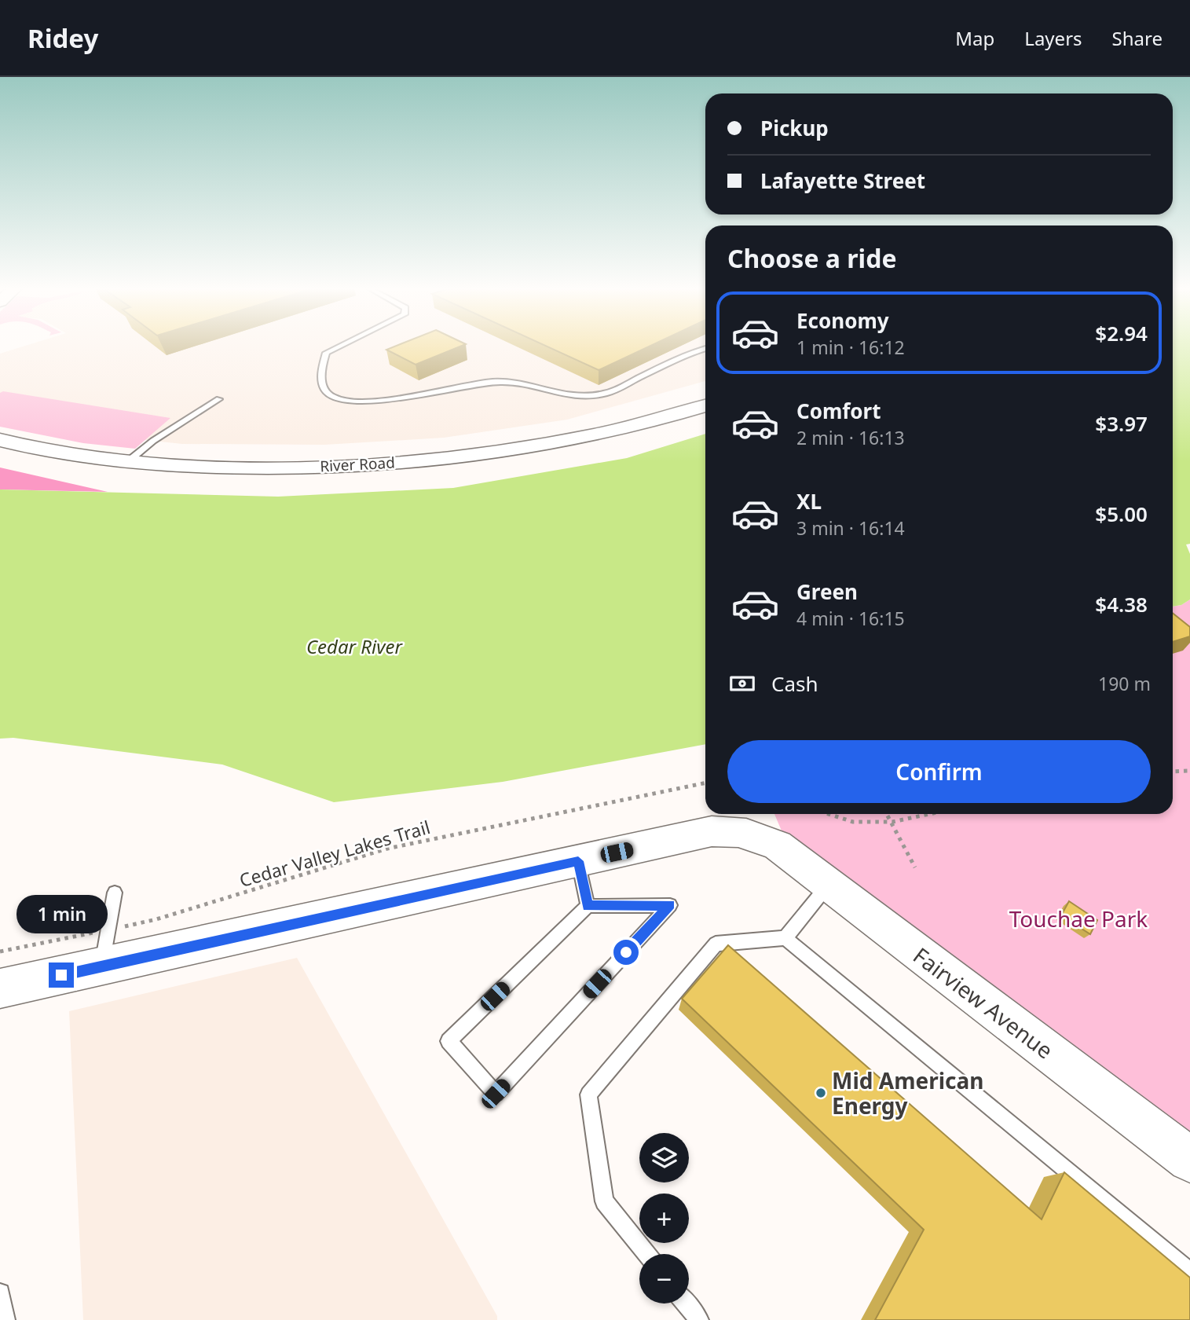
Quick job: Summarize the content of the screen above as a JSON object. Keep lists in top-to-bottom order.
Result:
{
  "streets": {
    "main road": ["River Road", "Fairview Avenue"],
    "path": ["Cedar Valley Lakes Trail"]
  },
  "water": ["Cedar River"],
  "parks": ["Touchae Park"],
  "places": ["Mid American Energy"],
  "page": {
    "header": "Ridey",
    "nav": ["Map", "Layers", "Share"],
    "banner": ["Pickup", "Lafayette Street"],
    "heading": "Choose a ride",
    "list": [
      {
        "name": "Economy",
        "note": "1 min · 16:12",
        "value": "$2.94"
      },
      {
        "name": "Comfort",
        "note": "2 min · 16:13",
        "value": "$3.97"
      },
      {
        "name": "XL",
        "note": "3 min · 16:14",
        "value": "$5.00"
      },
      {
        "name": "Green",
        "note": "4 min · 16:15",
        "value": "$4.38"
      }
    ],
    "pay": ["Cash", "190 m"],
    "buttons": "Confirm",
    "bubble": "1 min",
    "map_buttons": ["+", "−"]
  }
}
